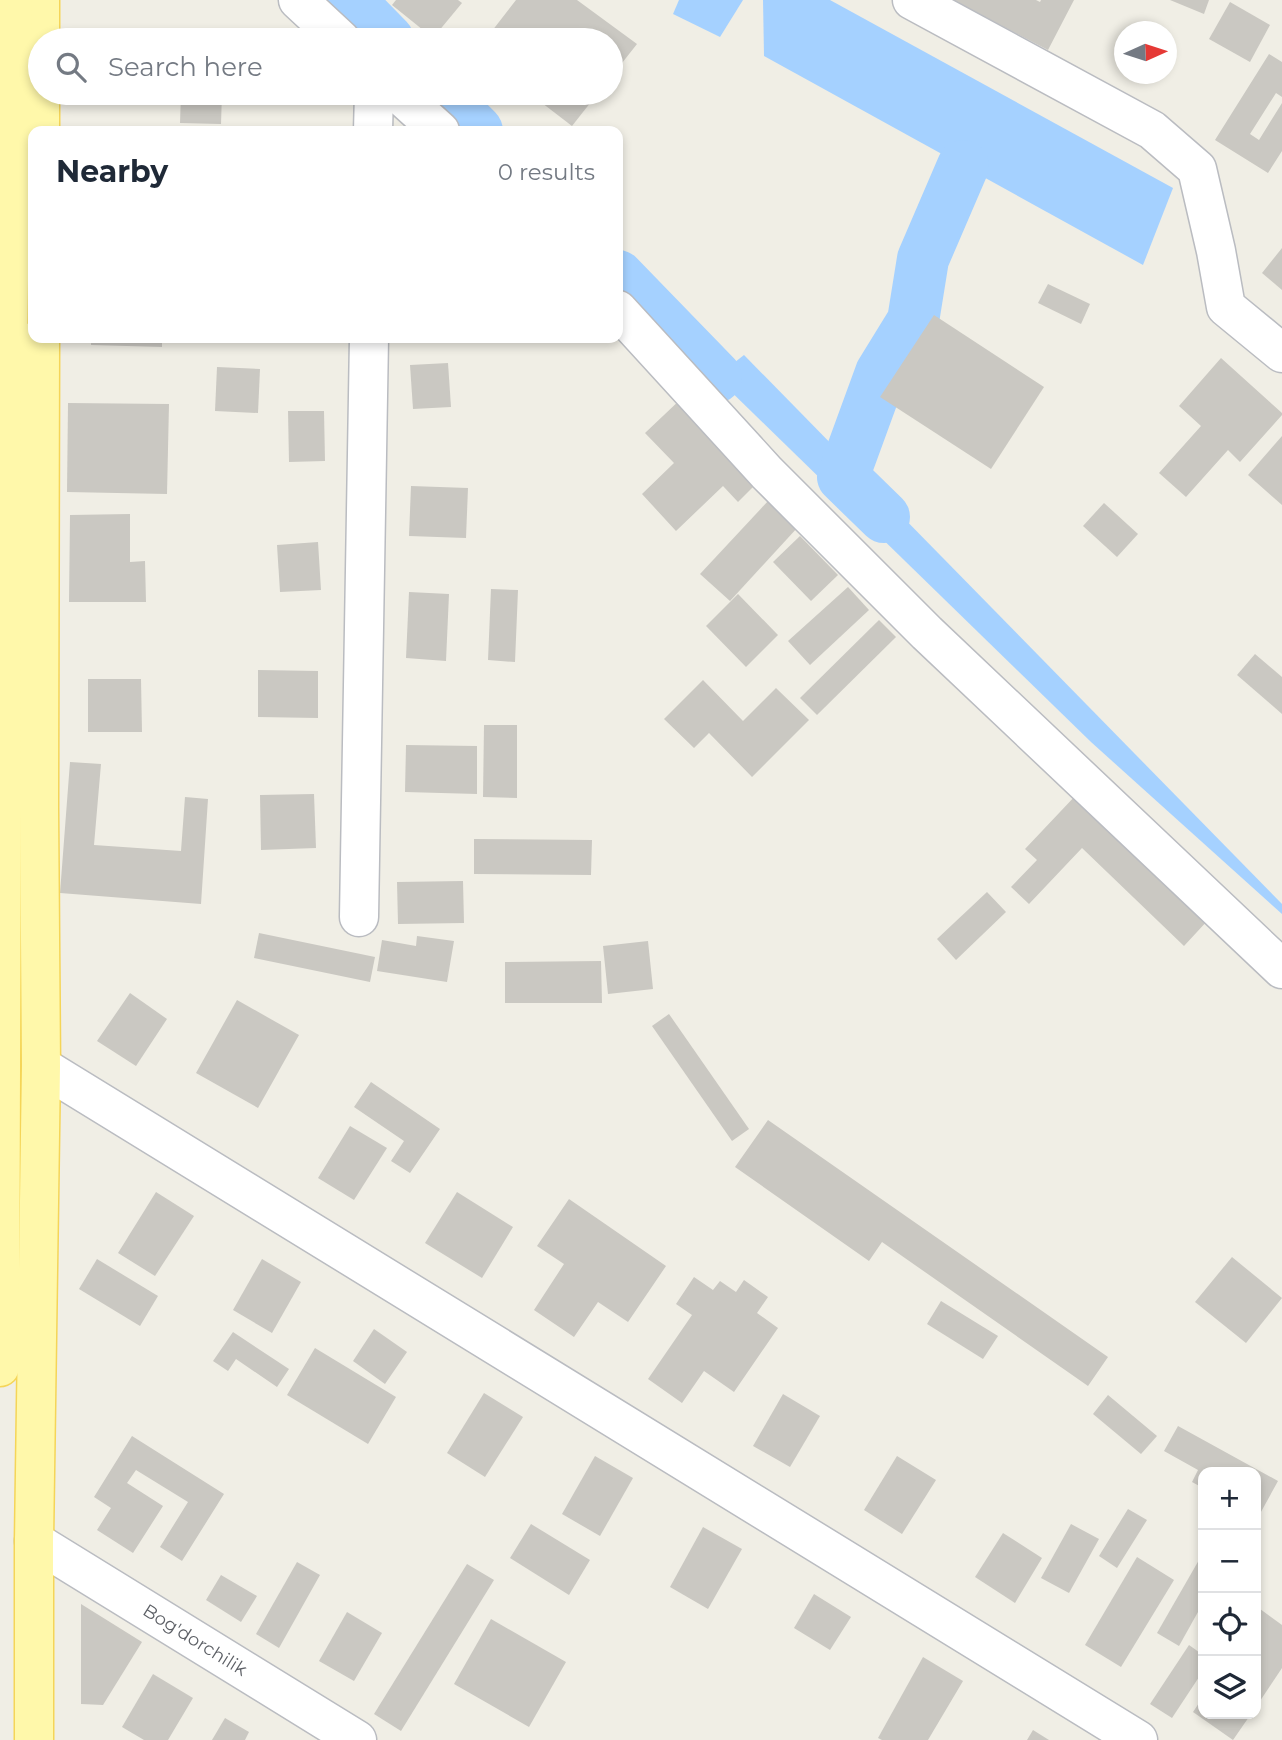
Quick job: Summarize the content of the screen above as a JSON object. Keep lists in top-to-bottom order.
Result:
{
  "streets": {
    "street": ["Bog'dorchilik"]
  },
  "north": "right",
  "page": {
    "search": "Search here",
    "heading": ["Nearby", "0 results"],
    "map_buttons": ["+", "−"]
  }
}
